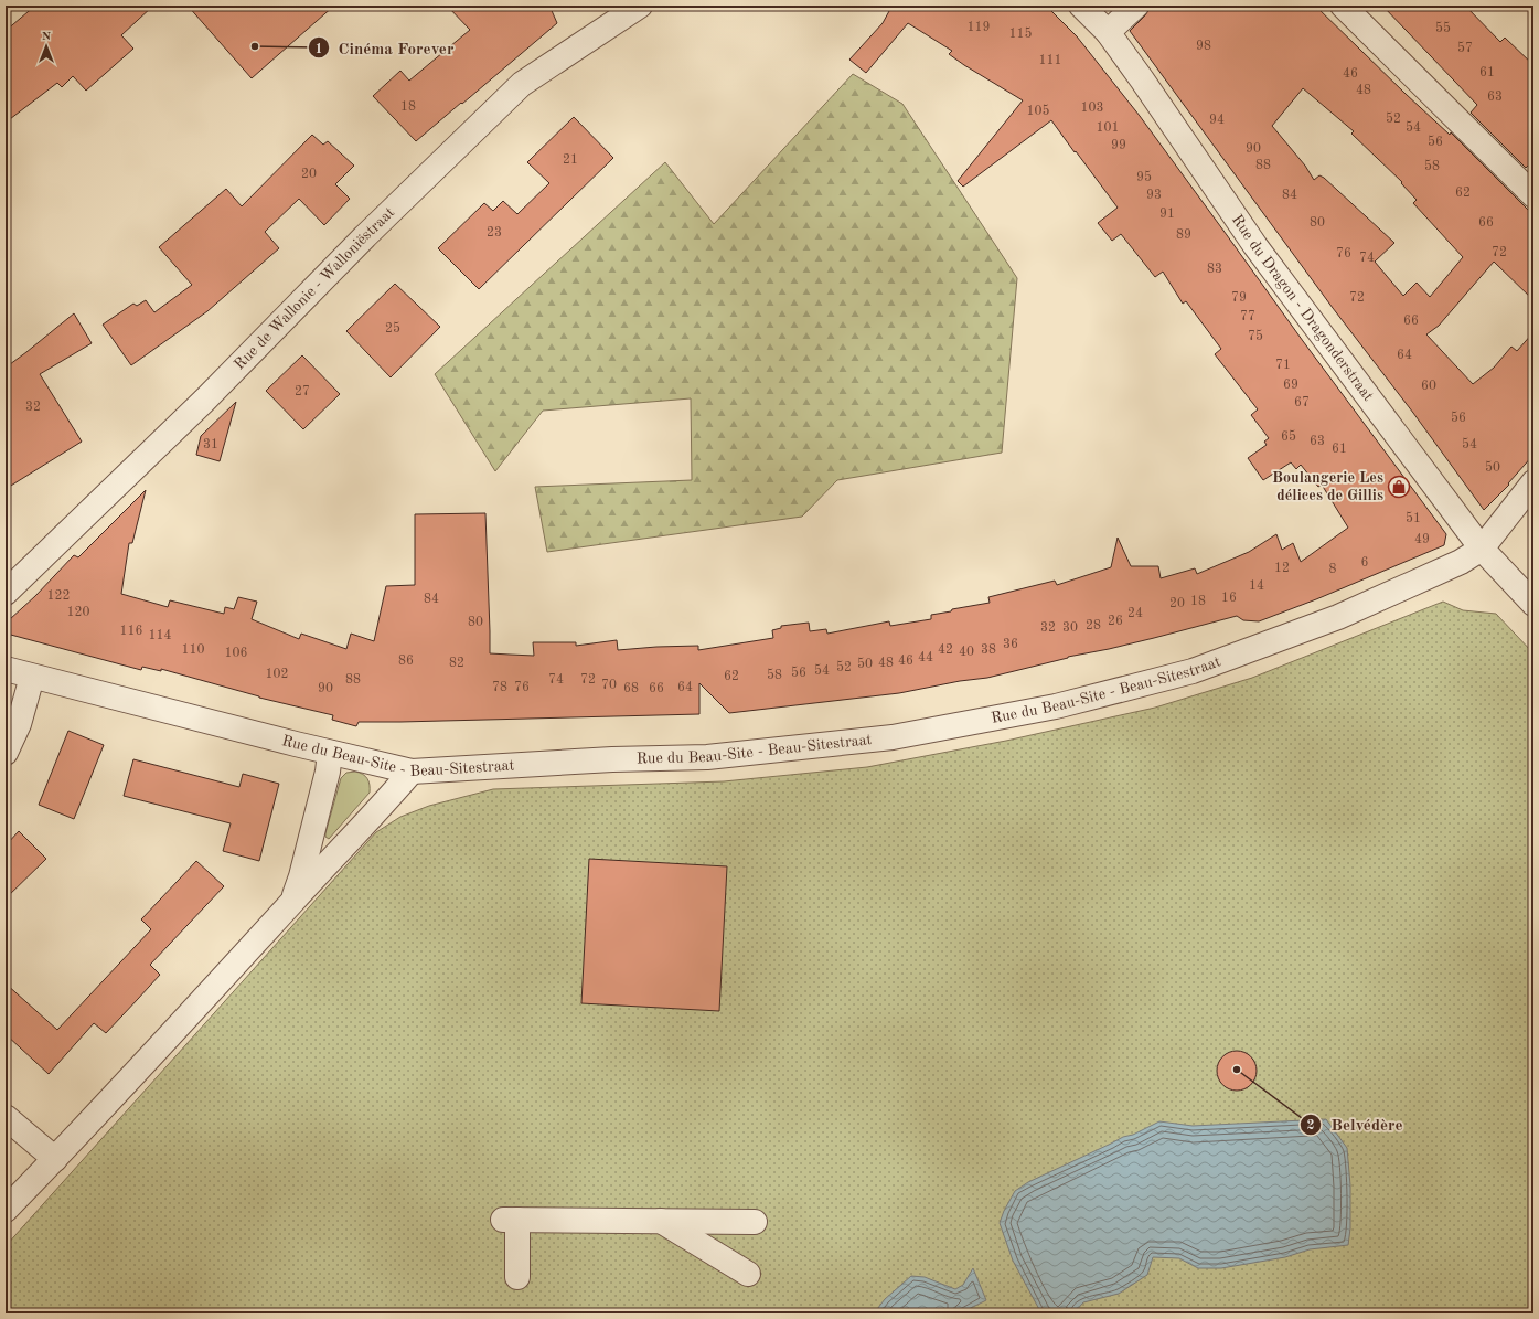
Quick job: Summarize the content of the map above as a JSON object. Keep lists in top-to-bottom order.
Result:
{
  "streets": {
    "street": ["Rue de Wallonie - Walloniëstraat", "Rue du Dragon - Dragonderstraat", "Rue du Beau-Site - Beau-Sitestraat"]
  },
  "crossings": [
    ["Rue du Dragon - Dragonderstraat", "Rue du Beau-Site - Beau-Sitestraat"]
  ],
  "places": {
    "other": ["Cinéma Forever", "Belvédère"],
    "shop": ["Boulangerie Les délices de Gillis"]
  },
  "house_numbers": [
    "119",
    "55",
    "115",
    "98",
    "57",
    "111",
    "61",
    "46",
    "48",
    "63",
    "18",
    "103",
    "105",
    "52",
    "94",
    "101",
    "54",
    "56",
    "99",
    "90",
    "21",
    "88",
    "58",
    "20",
    "95",
    "62",
    "93",
    "84",
    "91",
    "80",
    "66",
    "23",
    "89",
    "72",
    "76",
    "74",
    "83",
    "79",
    "72",
    "77",
    "66",
    "25",
    "75",
    "64",
    "71",
    "69",
    "60",
    "27",
    "67",
    "32",
    "56",
    "65",
    "63",
    "31",
    "54",
    "61",
    "50",
    "51",
    "49",
    "6",
    "12",
    "8",
    "14",
    "122",
    "16",
    "84",
    "18",
    "20",
    "120",
    "24",
    "26",
    "80",
    "28",
    "32",
    "30",
    "116",
    "114",
    "36",
    "110",
    "42",
    "38",
    "40",
    "106",
    "44",
    "86",
    "46",
    "82",
    "48",
    "50",
    "52",
    "54",
    "56",
    "102",
    "58",
    "62",
    "88",
    "74",
    "72",
    "70",
    "78",
    "76",
    "64",
    "90",
    "68",
    "66"
  ],
  "north": "top"
}
